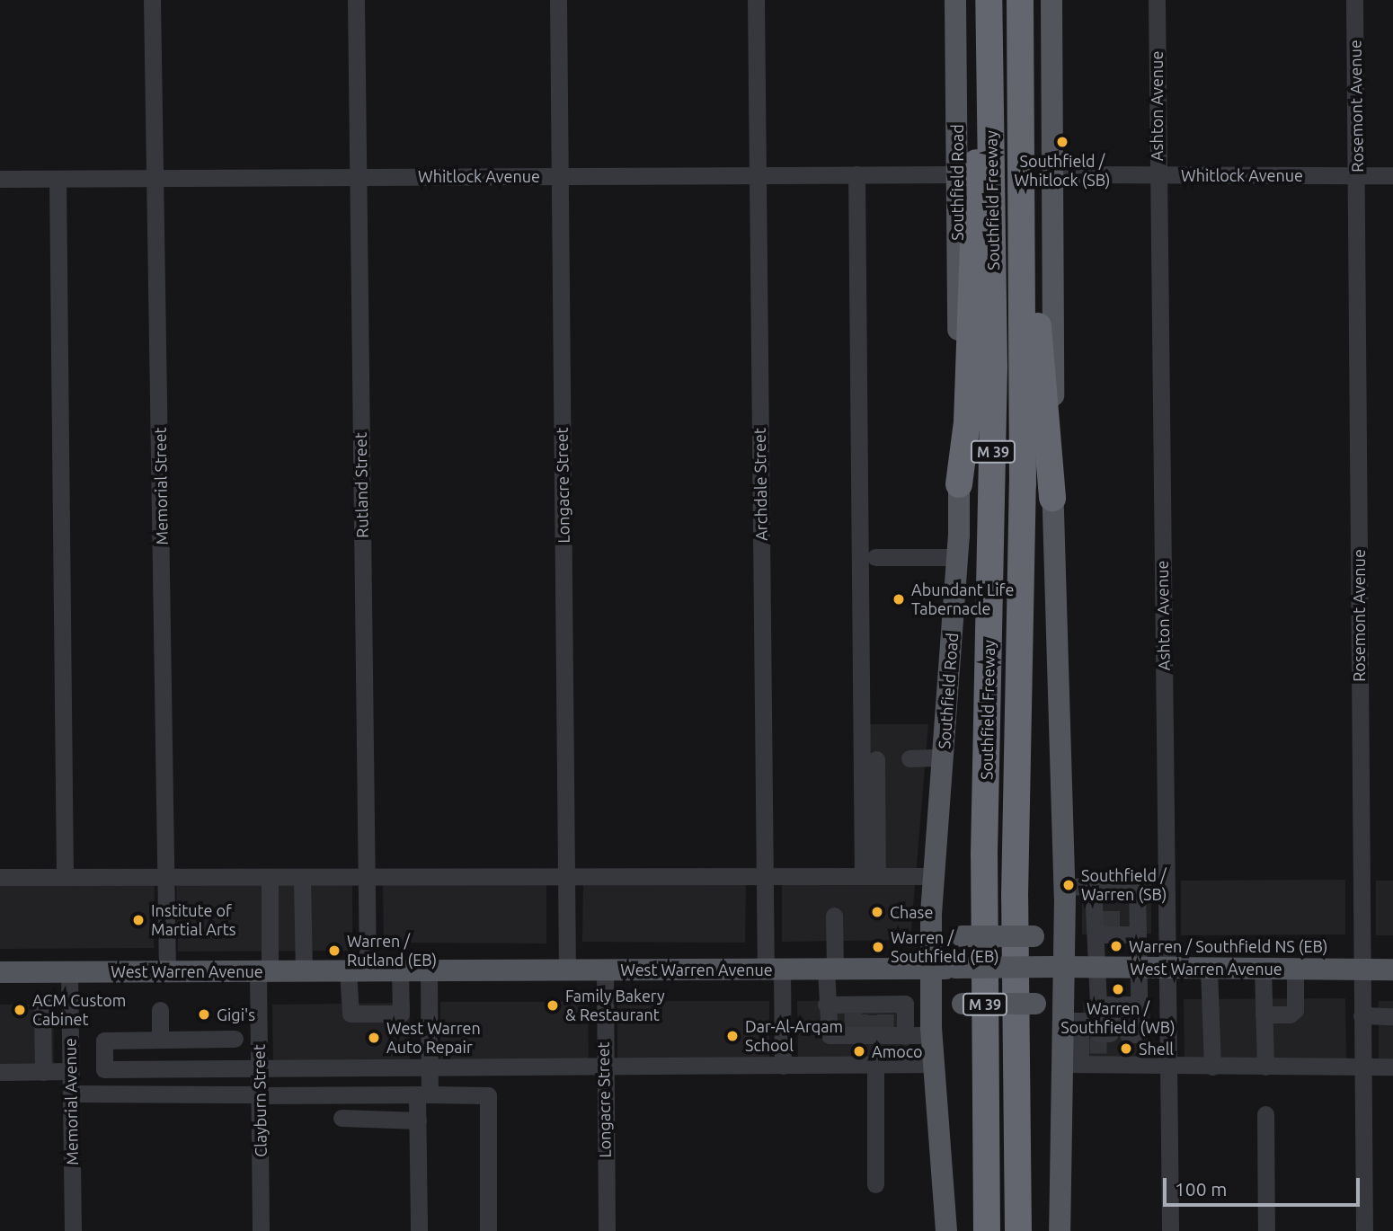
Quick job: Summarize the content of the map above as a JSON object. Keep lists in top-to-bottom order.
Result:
{
  "streets": {
    "highway": ["Southfield Freeway", "M 39"],
    "main road": ["Southfield Road", "West Warren Avenue"],
    "street": [
      "Ashton Avenue",
      "Rosemont Avenue",
      "Whitlock Avenue",
      "Archdale Street",
      "Rutland Street",
      "Longacre Street",
      "Memorial Street",
      "Clayburn Street",
      "Memorial Avenue"
    ]
  },
  "crossings": [
    ["Ashton Avenue", "Whitlock Avenue"],
    ["Ashton Avenue", "West Warren Avenue"],
    ["Rosemont Avenue", "Whitlock Avenue"],
    ["Rosemont Avenue", "West Warren Avenue"],
    ["Whitlock Avenue", "Southfield Road"],
    ["Whitlock Avenue", "Archdale Street"],
    ["Whitlock Avenue", "Rutland Street"],
    ["Whitlock Avenue", "Longacre Street"],
    ["Whitlock Avenue", "Memorial Street"],
    ["Southfield Road", "West Warren Avenue"],
    ["Archdale Street", "West Warren Avenue"],
    ["Rutland Street", "West Warren Avenue"],
    ["Longacre Street", "West Warren Avenue"],
    ["Memorial Street", "West Warren Avenue"],
    ["West Warren Avenue", "Clayburn Street"],
    ["West Warren Avenue", "Memorial Avenue"]
  ],
  "places": [
    "Southfield / Whitlock (SB)",
    "Abundant Life Tabernacle",
    "Southfield / Warren (SB)",
    "Chase",
    "Institute of Martial Arts",
    "Warren / Southfield NS (EB)",
    "Warren / Southfield (EB)",
    "Warren / Rutland (EB)",
    "Warren / Southfield (WB)",
    "Family Bakery & Restaurant",
    "ACM Custom Cabinet",
    "Gigi's",
    "Dar-Al-Arqam School",
    "West Warren Auto Repair",
    "Shell",
    "Amoco"
  ],
  "scale_bar": "100 m"
}
